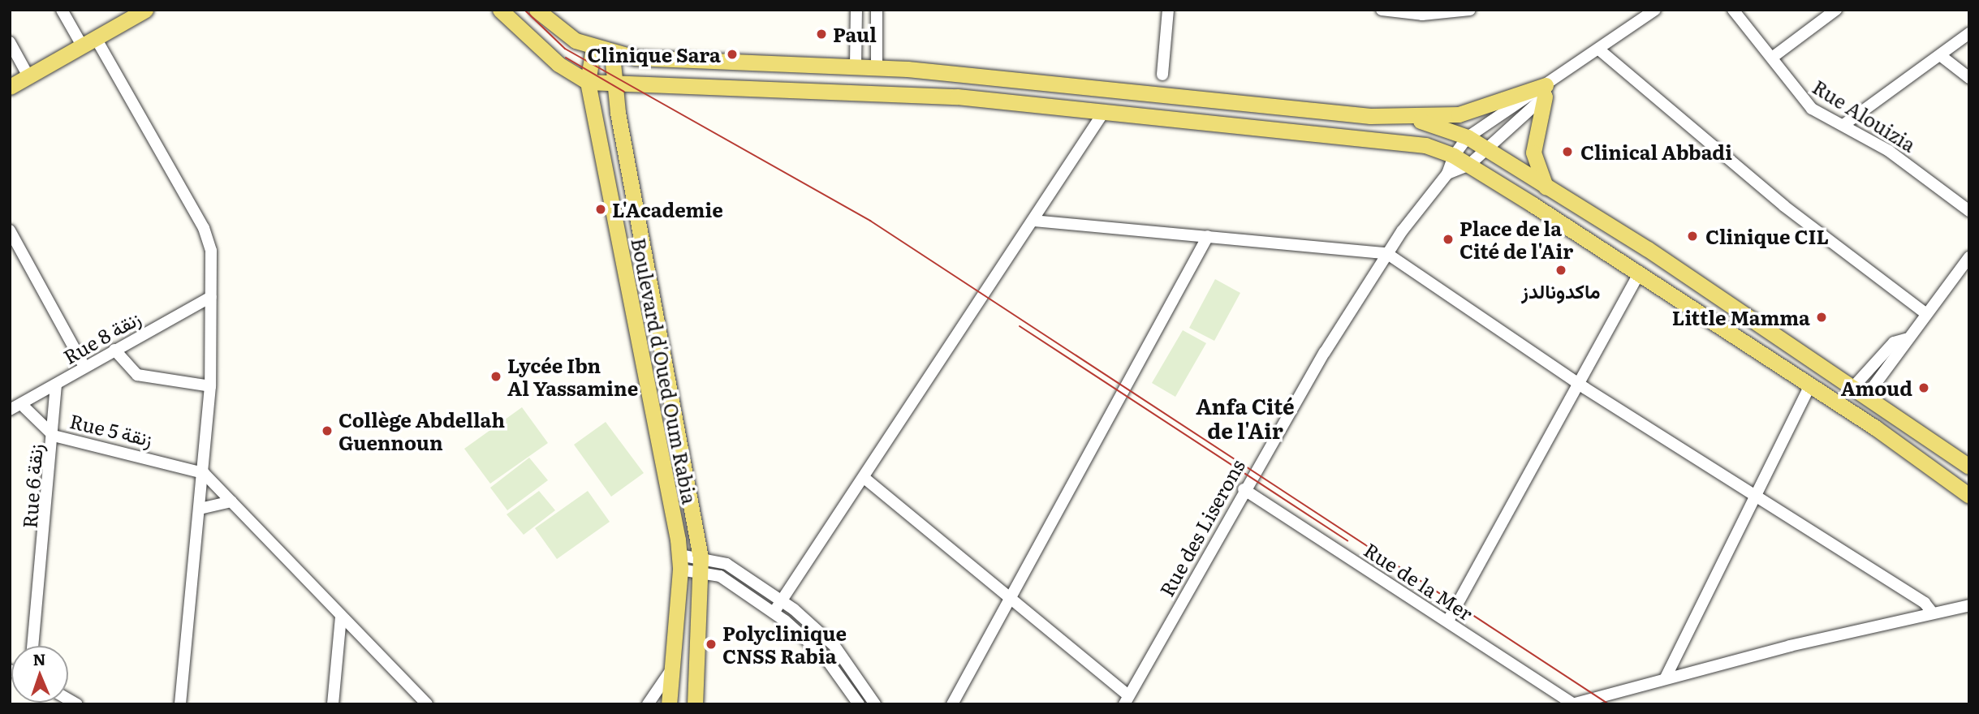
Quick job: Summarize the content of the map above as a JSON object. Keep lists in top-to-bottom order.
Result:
{
  "streets": {
    "main road": ["Boulevard d'Oued Oum Rabia"],
    "street": [
      "Rue Alouizia",
      "Rue 8 زنقة",
      "Rue 5 زنقة",
      "Rue 6 زنقة",
      "Rue des Liserons",
      "Rue de la Mer"
    ]
  },
  "crossings": [
    ["Rue 8 زنقة", "Rue 5 زنقة"],
    ["Rue 8 زنقة", "Rue 6 زنقة"],
    ["Rue 5 زنقة", "Rue 6 زنقة"],
    ["Rue des Liserons", "Rue de la Mer"]
  ],
  "districts": ["Anfa Cité de l'Air"],
  "places": [
    "Paul",
    "Clinique Sara",
    "Clinical Abbadi",
    "L'Academie",
    "Clinique CIL",
    "Place de la Cité de l'Air",
    "ماكدونالدز",
    "Little Mamma",
    "Lycée Ibn Al Yassamine",
    "Amoud",
    "Collège Abdellah Guennoun",
    "Polyclinique CNSS Rabia"
  ],
  "north": "top"
}
